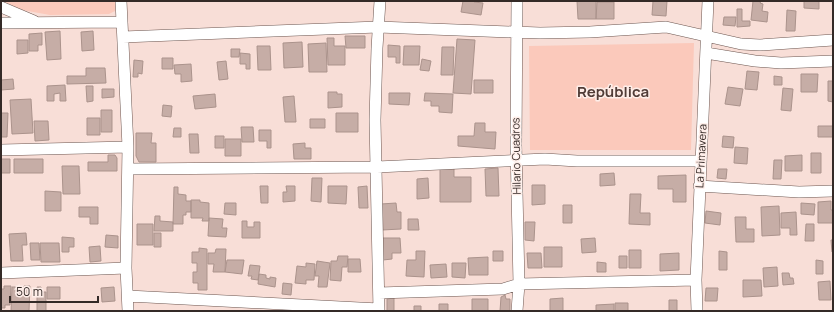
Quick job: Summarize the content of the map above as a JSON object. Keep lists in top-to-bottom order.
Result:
{
  "streets": {
    "street": ["Hilario Cuadros", "La Primavera"]
  },
  "districts": ["República"],
  "scale_bar": "50 m"
}
